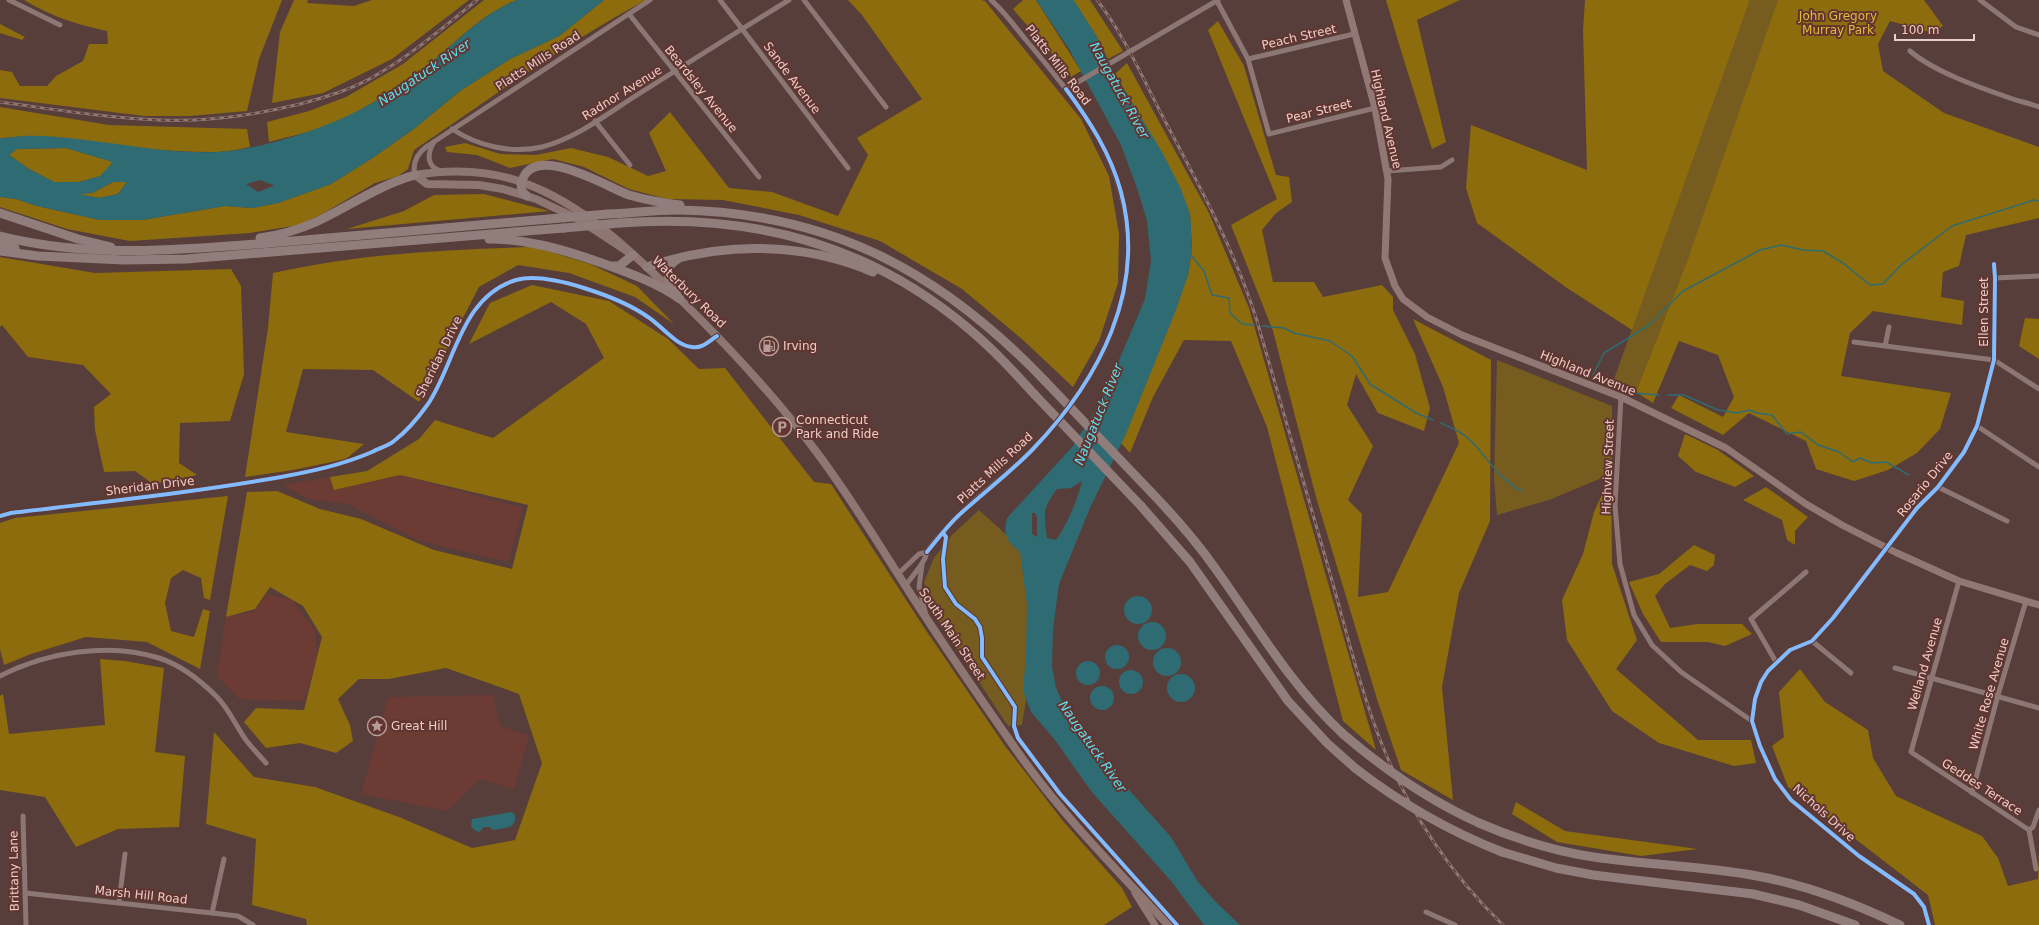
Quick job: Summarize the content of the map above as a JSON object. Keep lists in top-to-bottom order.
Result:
{
  "streets": {
    "main road": ["Highland Avenue", "Waterbury Road", "South Main Street"],
    "street": [
      "Peach Street",
      "Platts Mills Road",
      "Sande Avenue",
      "Beardsley Avenue",
      "Radnor Avenue",
      "Pear Street",
      "Ellen Street",
      "Sheridan Drive",
      "Highview Street",
      "Rosario Drive",
      "Welland Avenue",
      "White Rose Avenue",
      "Geddes Terrace",
      "Nichols Drive",
      "Brittany Lane",
      "Marsh Hill Road"
    ]
  },
  "crossings": [
    ["Peach Street", "Pear Street"],
    ["Peach Street", "Highland Avenue"],
    ["Platts Mills Road", "Beardsley Avenue"],
    ["Platts Mills Road", "Radnor Avenue"],
    ["Platts Mills Road", "Waterbury Road"],
    ["Platts Mills Road", "South Main Street"],
    ["Sande Avenue", "Radnor Avenue"],
    ["Beardsley Avenue", "Radnor Avenue"],
    ["Pear Street", "Highland Avenue"],
    ["Highland Avenue", "Highview Street"],
    ["Highland Avenue", "Rosario Drive"],
    ["Highland Avenue", "Welland Avenue"],
    ["Highland Avenue", "White Rose Avenue"],
    ["Highland Avenue", "Nichols Drive"],
    ["Waterbury Road", "Sheridan Drive"],
    ["Waterbury Road", "South Main Street"],
    ["Ellen Street", "Rosario Drive"],
    ["Highview Street", "Nichols Drive"],
    ["Rosario Drive", "Nichols Drive"],
    ["Welland Avenue", "Geddes Terrace"],
    ["White Rose Avenue", "Geddes Terrace"],
    ["Brittany Lane", "Marsh Hill Road"]
  ],
  "water": ["Naugatuck River"],
  "parks": ["John Gregory Murray Park"],
  "places": {
    "fuel station": ["Irving"],
    "parking": ["Connecticut Park and Ride"],
    "place": ["Great Hill"]
  },
  "scale_bar": "100 m"
}
